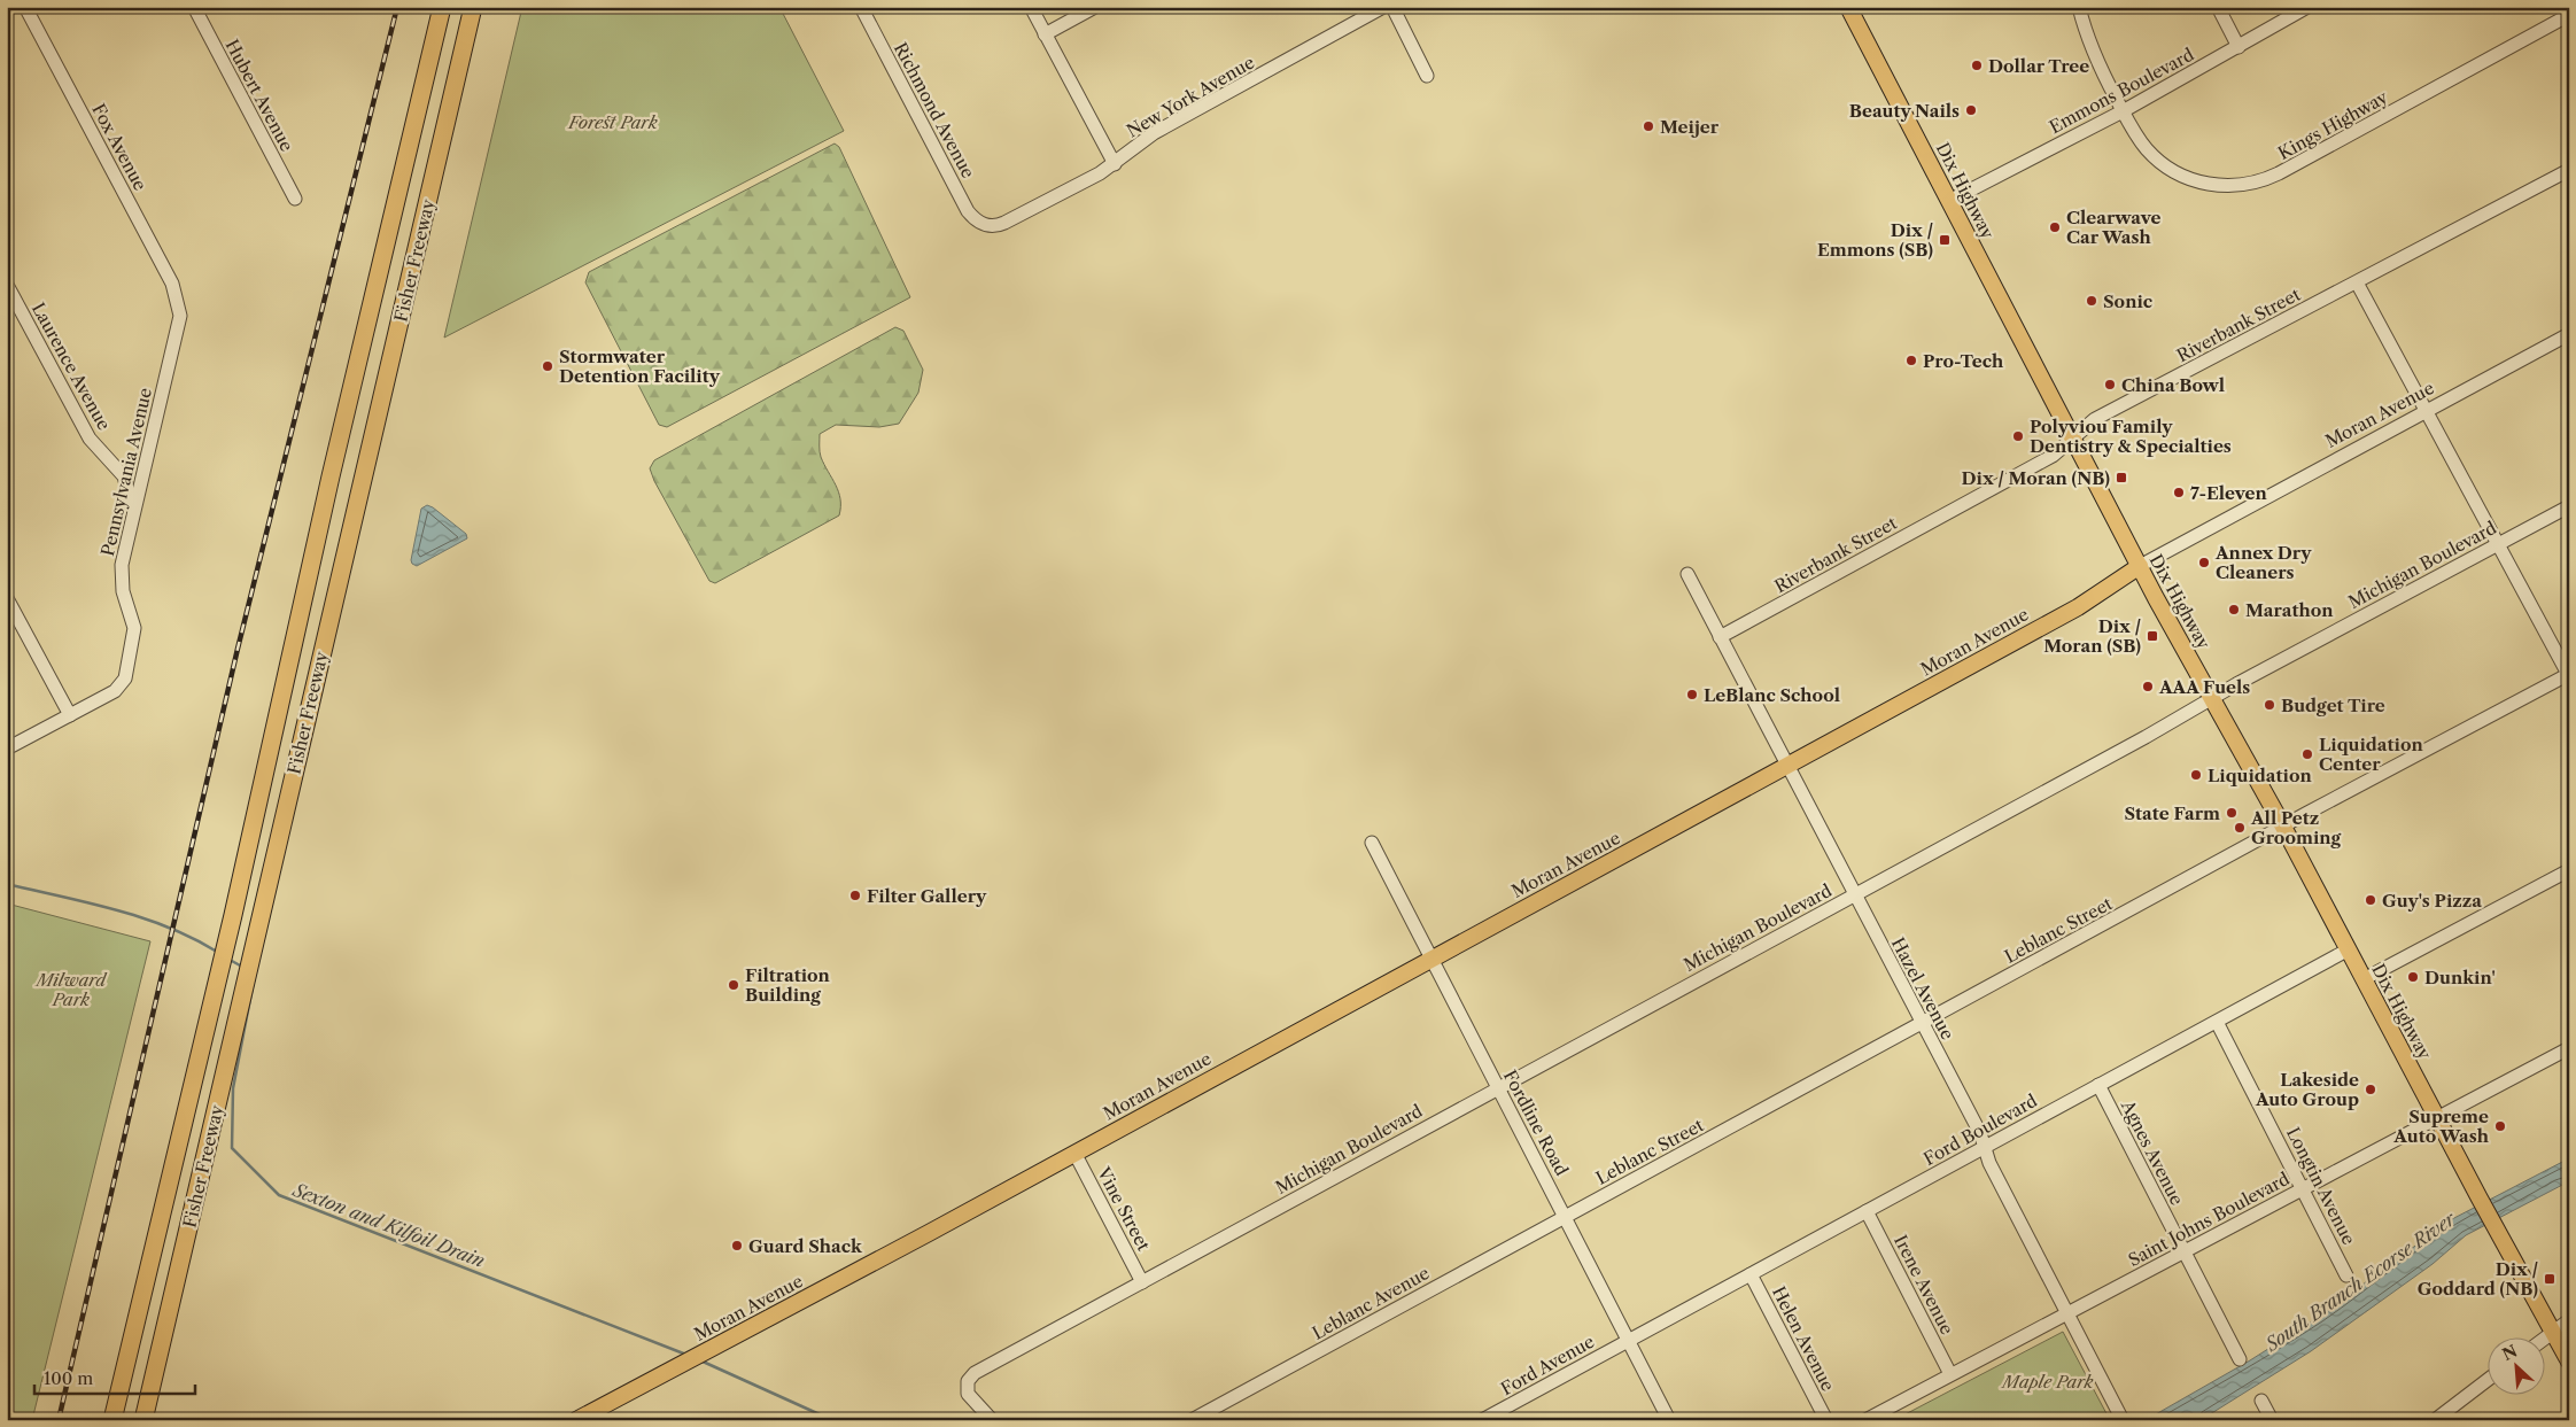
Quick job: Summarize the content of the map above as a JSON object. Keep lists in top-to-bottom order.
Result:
{
  "streets": {
    "highway": ["Fisher Freeway"],
    "main road": ["Dix Highway", "Moran Avenue"],
    "street": [
      "Emmons Boulevard",
      "Hubert Avenue",
      "New York Avenue",
      "Richmond Avenue",
      "Kings Highway",
      "Fox Avenue",
      "Riverbank Street",
      "Laurence Avenue",
      "Pennsylvania Avenue",
      "Michigan Boulevard",
      "Leblanc Street",
      "Hazel Avenue",
      "Fordline Road",
      "Ford Boulevard",
      "Agnes Avenue",
      "Longtin Avenue",
      "Vine Street",
      "Saint Johns Boulevard",
      "Irene Avenue",
      "Leblanc Avenue",
      "Helen Avenue",
      "Ford Avenue"
    ]
  },
  "crossings": [
    ["Emmons Boulevard", "Kings Highway"],
    ["Emmons Boulevard", "Dix Highway"],
    ["New York Avenue", "Richmond Avenue"],
    ["Fox Avenue", "Pennsylvania Avenue"],
    ["Dix Highway", "Riverbank Street"],
    ["Dix Highway", "Moran Avenue"],
    ["Dix Highway", "Michigan Boulevard"],
    ["Dix Highway", "Leblanc Street"],
    ["Dix Highway", "Ford Boulevard"],
    ["Dix Highway", "Saint Johns Boulevard"],
    ["Riverbank Street", "Hazel Avenue"],
    ["Laurence Avenue", "Pennsylvania Avenue"],
    ["Moran Avenue", "Hazel Avenue"],
    ["Moran Avenue", "Fordline Road"],
    ["Moran Avenue", "Vine Street"],
    ["Michigan Boulevard", "Hazel Avenue"],
    ["Michigan Boulevard", "Fordline Road"],
    ["Michigan Boulevard", "Vine Street"],
    ["Leblanc Street", "Hazel Avenue"],
    ["Leblanc Street", "Fordline Road"],
    ["Leblanc Street", "Leblanc Avenue"],
    ["Hazel Avenue", "Ford Boulevard"],
    ["Hazel Avenue", "Saint Johns Boulevard"],
    ["Fordline Road", "Ford Boulevard"],
    ["Fordline Road", "Leblanc Avenue"],
    ["Fordline Road", "Ford Avenue"],
    ["Ford Boulevard", "Agnes Avenue"],
    ["Ford Boulevard", "Longtin Avenue"],
    ["Ford Boulevard", "Irene Avenue"],
    ["Ford Boulevard", "Helen Avenue"],
    ["Ford Boulevard", "Ford Avenue"],
    ["Agnes Avenue", "Saint Johns Boulevard"],
    ["Longtin Avenue", "Saint Johns Boulevard"],
    ["Saint Johns Boulevard", "Irene Avenue"]
  ],
  "water": ["Sexton and Kilfoil Drain", "South Branch Ecorse River"],
  "parks": ["Forest Park", "Milward Park", "Maple Park"],
  "places": {
    "other": [
      "Dollar Tree",
      "Beauty Nails",
      "Meijer",
      "Clearwave Car Wash",
      "Sonic",
      "Pro-Tech",
      "Stormwater Detention Facility",
      "China Bowl",
      "Polyviou Family Dentistry & Specialties",
      "7-Eleven",
      "Annex Dry Cleaners",
      "Marathon",
      "AAA Fuels",
      "LeBlanc School",
      "Budget Tire",
      "Liquidation Center",
      "Liquidation",
      "State Farm",
      "All Petz Grooming",
      "Filter Gallery",
      "Guy's Pizza",
      "Dunkin'",
      "Filtration Building",
      "Lakeside Auto Group",
      "Supreme Auto Wash",
      "Guard Shack"
    ],
    "transit": [
      "Dix / Emmons (SB)",
      "Dix / Moran (NB)",
      "Dix / Moran (SB)",
      "Dix / Goddard (NB)"
    ]
  },
  "scale_bar": "100 m",
  "north": "top left"
}
